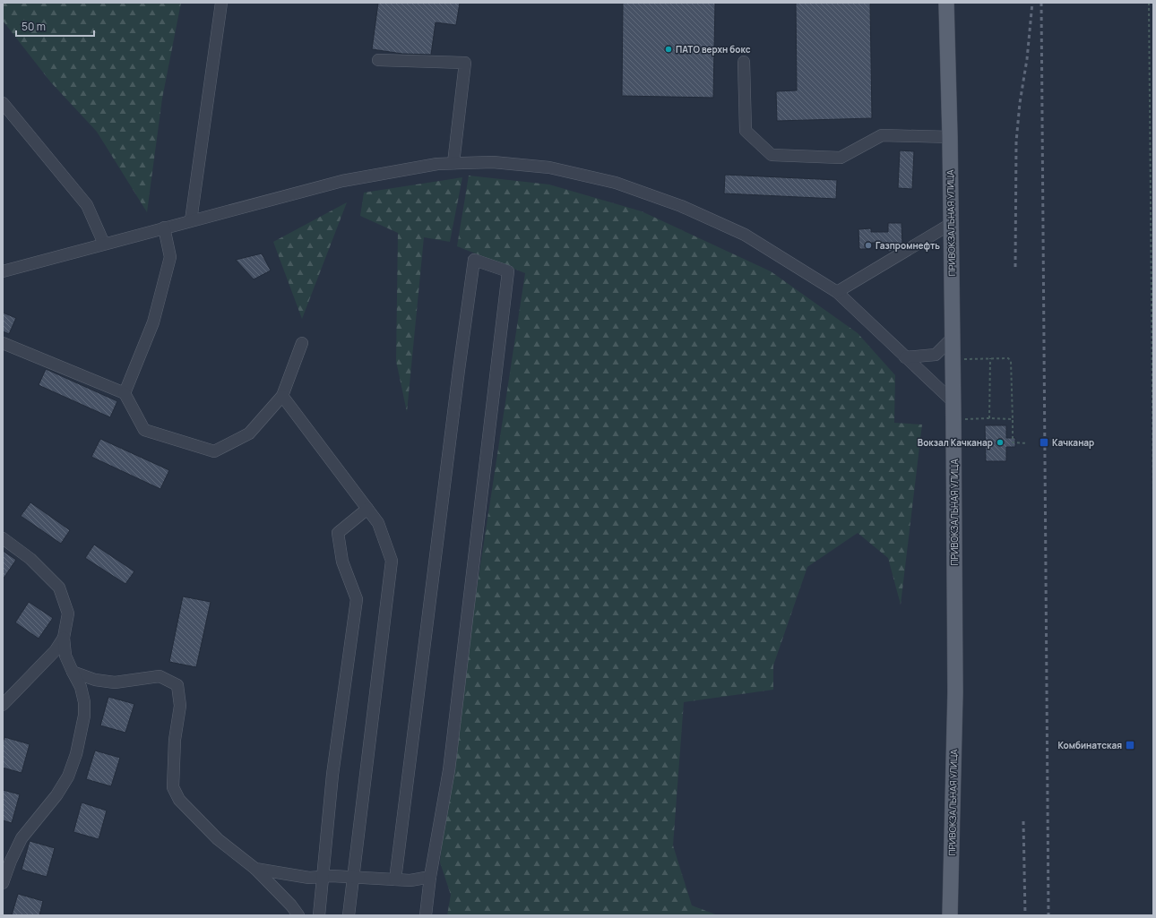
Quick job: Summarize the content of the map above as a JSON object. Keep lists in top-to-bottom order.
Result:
{
  "streets": {
    "main road": ["ПРИВОКЗАЛЬНАЯ УЛИЦА"]
  },
  "places": {
    "other": ["ПАТО верхн бокс", "Газпромнефть", "Вокзал Качканар"],
    "transit": ["Качканар", "Комбинатская"]
  },
  "scale_bar": "50 m"
}
